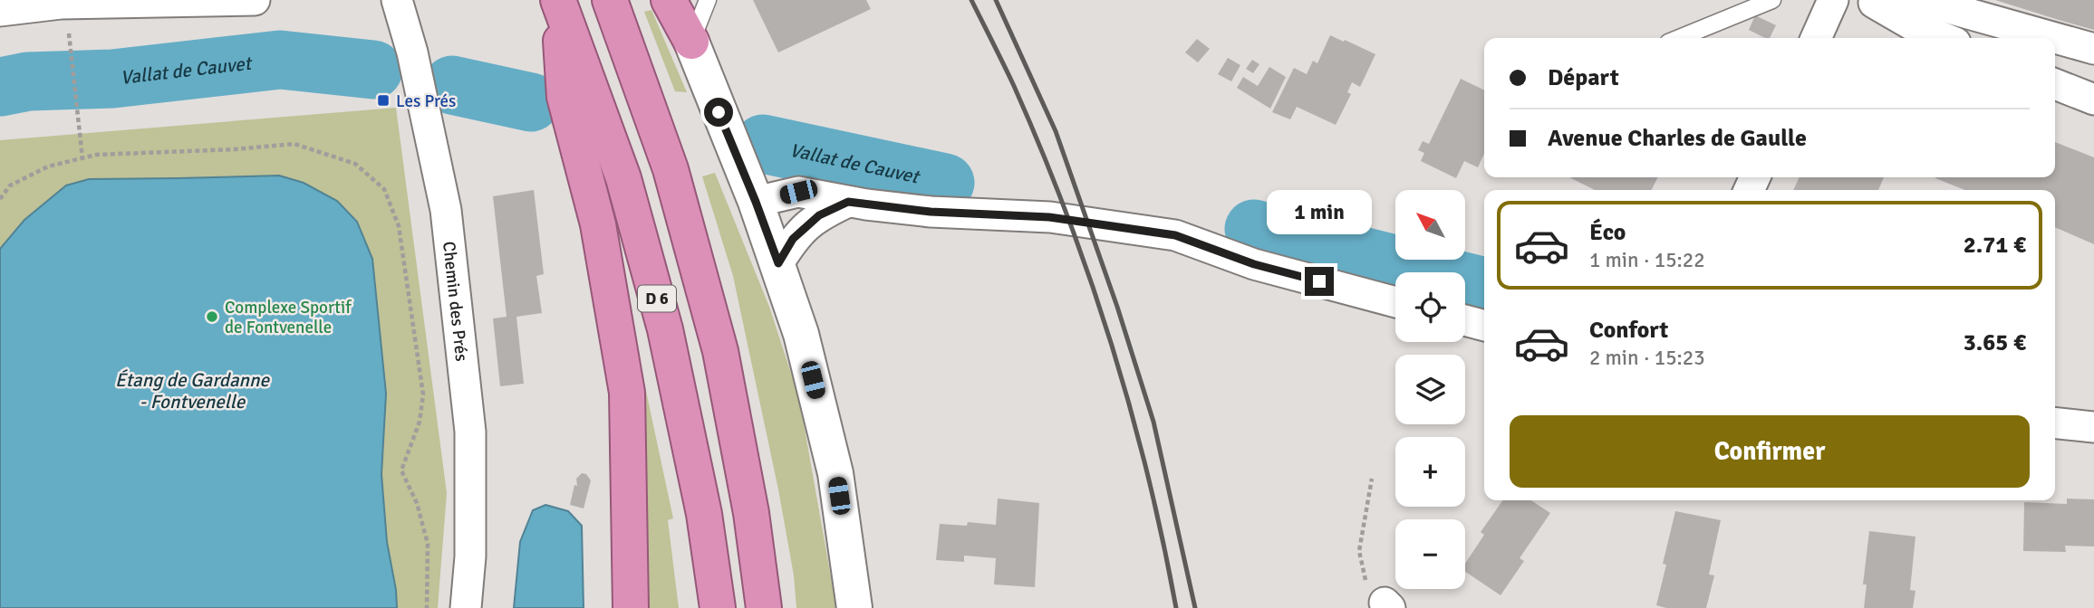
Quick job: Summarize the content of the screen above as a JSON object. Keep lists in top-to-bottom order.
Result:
{
  "streets": {
    "highway": ["D 6"],
    "street": ["Chemin des Prés"]
  },
  "water": ["Vallat de Cauvet", "Étang de Gardanne - Fontvenelle"],
  "places": {
    "transit": ["Les Prés"],
    "other": ["Complexe Sportif de Fontvenelle"]
  },
  "north": "top left",
  "page": {
    "banner": ["Départ", "Avenue Charles de Gaulle"],
    "map_buttons": ["+", "−"],
    "bubble": "1 min",
    "list": [
      {
        "name": "Éco",
        "note": "1 min · 15:22",
        "value": "2.71 €"
      },
      {
        "name": "Confort",
        "note": "2 min · 15:23",
        "value": "3.65 €"
      }
    ],
    "buttons": "Confirmer"
  }
}
